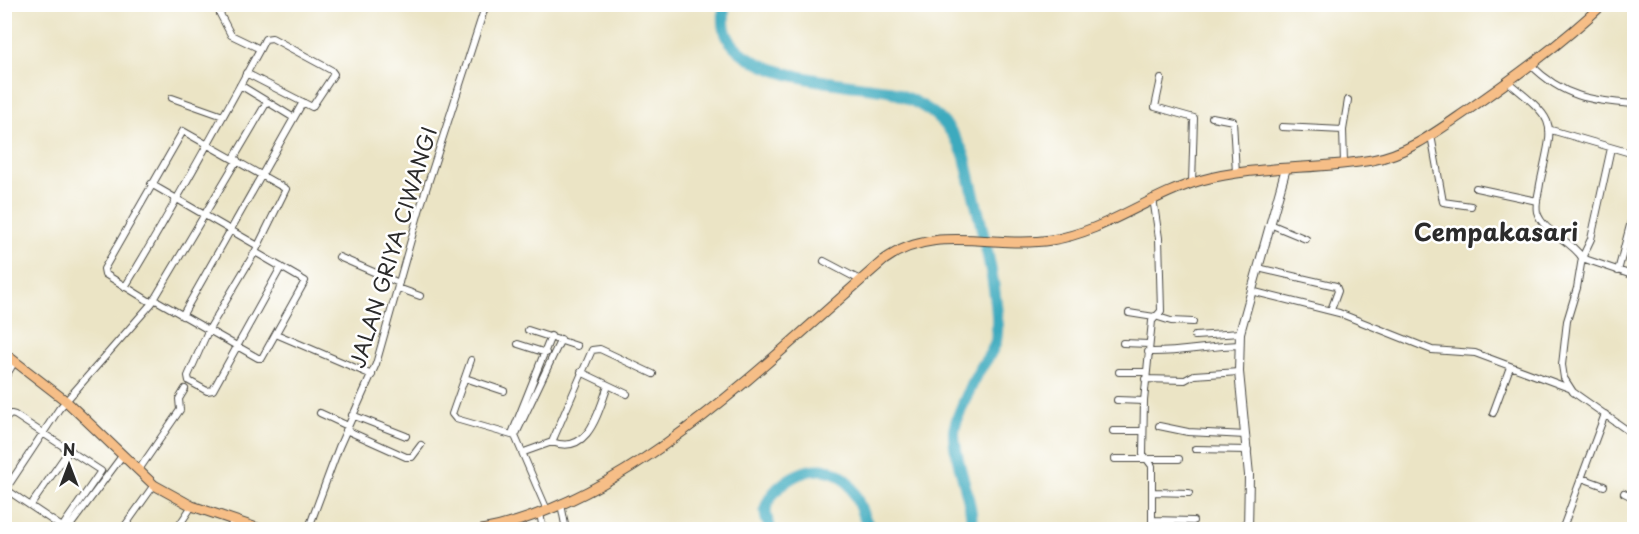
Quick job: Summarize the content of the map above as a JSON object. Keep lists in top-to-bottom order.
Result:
{
  "streets": {
    "street": ["JALAN GRIYA CIWANGI"]
  },
  "districts": ["Cempakasari"],
  "north": "top"
}
